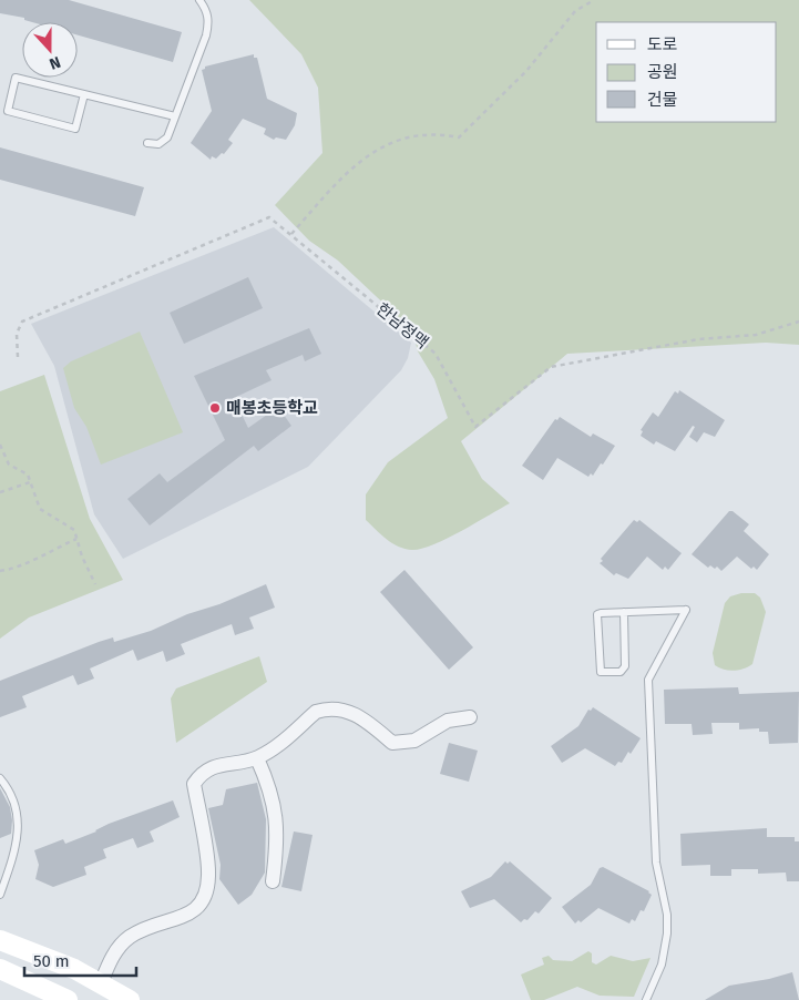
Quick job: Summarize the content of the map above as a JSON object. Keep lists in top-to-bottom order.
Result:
{
  "streets": {
    "path": ["한남정맥"]
  },
  "places": ["매봉초등학교"],
  "legend": ["도로", "공원", "건물"],
  "scale_bar": "50 m",
  "north": "bottom"
}
